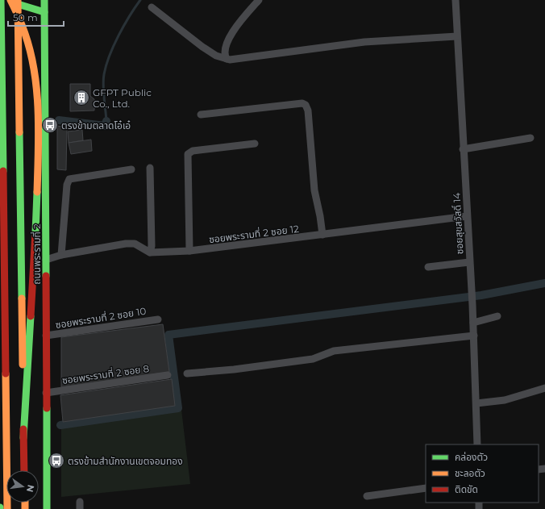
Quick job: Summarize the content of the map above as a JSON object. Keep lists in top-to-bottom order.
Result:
{
  "streets": {
    "main road": ["ถนนพระรามที่ 2"],
    "street": [
      "ซอยสุขสวัสดิ์ 14",
      "ซอยพระรามที่ 2 ซอย 12",
      "ซอยพระรามที่ 2 ซอย 10",
      "ซอยพระรามที่ 2 ซอย 8"
    ]
  },
  "crossings": [
    ["ซอยสุขสวัสดิ์ 14", "ซอยพระรามที่ 2 ซอย 12"],
    ["ถนนพระรามที่ 2", "ซอยพระรามที่ 2 ซอย 10"],
    ["ถนนพระรามที่ 2", "ซอยพระรามที่ 2 ซอย 8"]
  ],
  "places": {
    "building": ["GFPT Public Co., Ltd."],
    "bus stop": ["ตรงข้ามตลาดโอ๋เอ๋", "ตรงข้ามสำนักงานเขตจอมทอง"]
  },
  "legend": ["คล่องตัว", "ชะลอตัว", "ติดขัด"],
  "scale_bar": "50 m",
  "north": "right"
}
